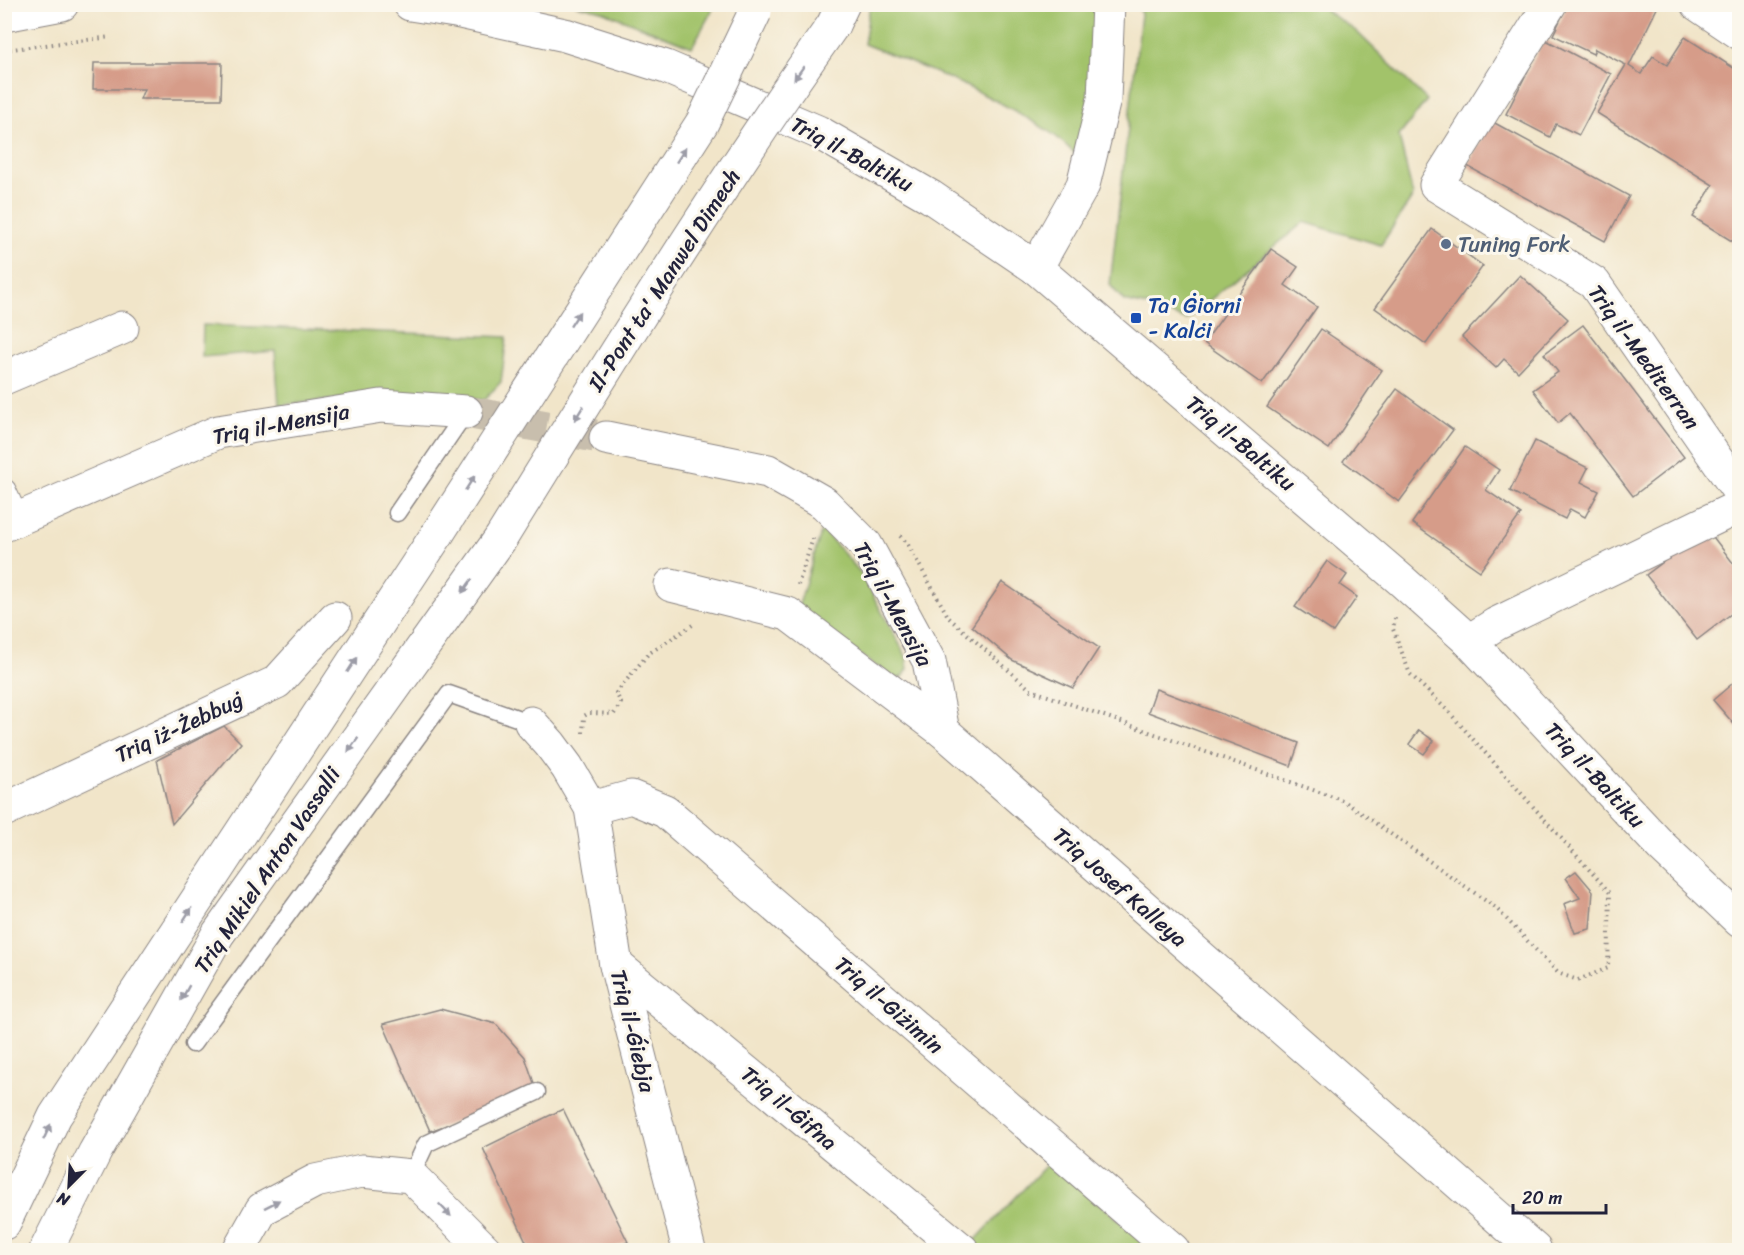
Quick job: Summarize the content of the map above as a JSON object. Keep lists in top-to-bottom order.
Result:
{
  "streets": {
    "main road": [
      "Triq il-Baltiku",
      "Il-Pont ta' Manwel Dimech",
      "Triq il-Mediterran",
      "Triq il-Mensija",
      "Triq iż-Żebbuġ",
      "Triq Mikiel Anton Vassalli",
      "Triq Josef Kalleya",
      "Triq il-Giżimin",
      "Triq il-Ǵiebja",
      "Triq il-Ġifna"
    ]
  },
  "crossings": [
    ["Il-Pont ta' Manwel Dimech", "Triq Mikiel Anton Vassalli"],
    ["Triq il-Mensija", "Triq Josef Kalleya"],
    ["Triq il-Giżimin", "Triq il-Ǵiebja"],
    ["Triq il-Ǵiebja", "Triq il-Ġifna"]
  ],
  "one_way": ["Il-Pont ta' Manwel Dimech"],
  "places": {
    "other": ["Tuning Fork"],
    "transit": ["Ta' Ġiorni - Kalċi"]
  },
  "scale_bar": "20 m",
  "north": "bottom left"
}
